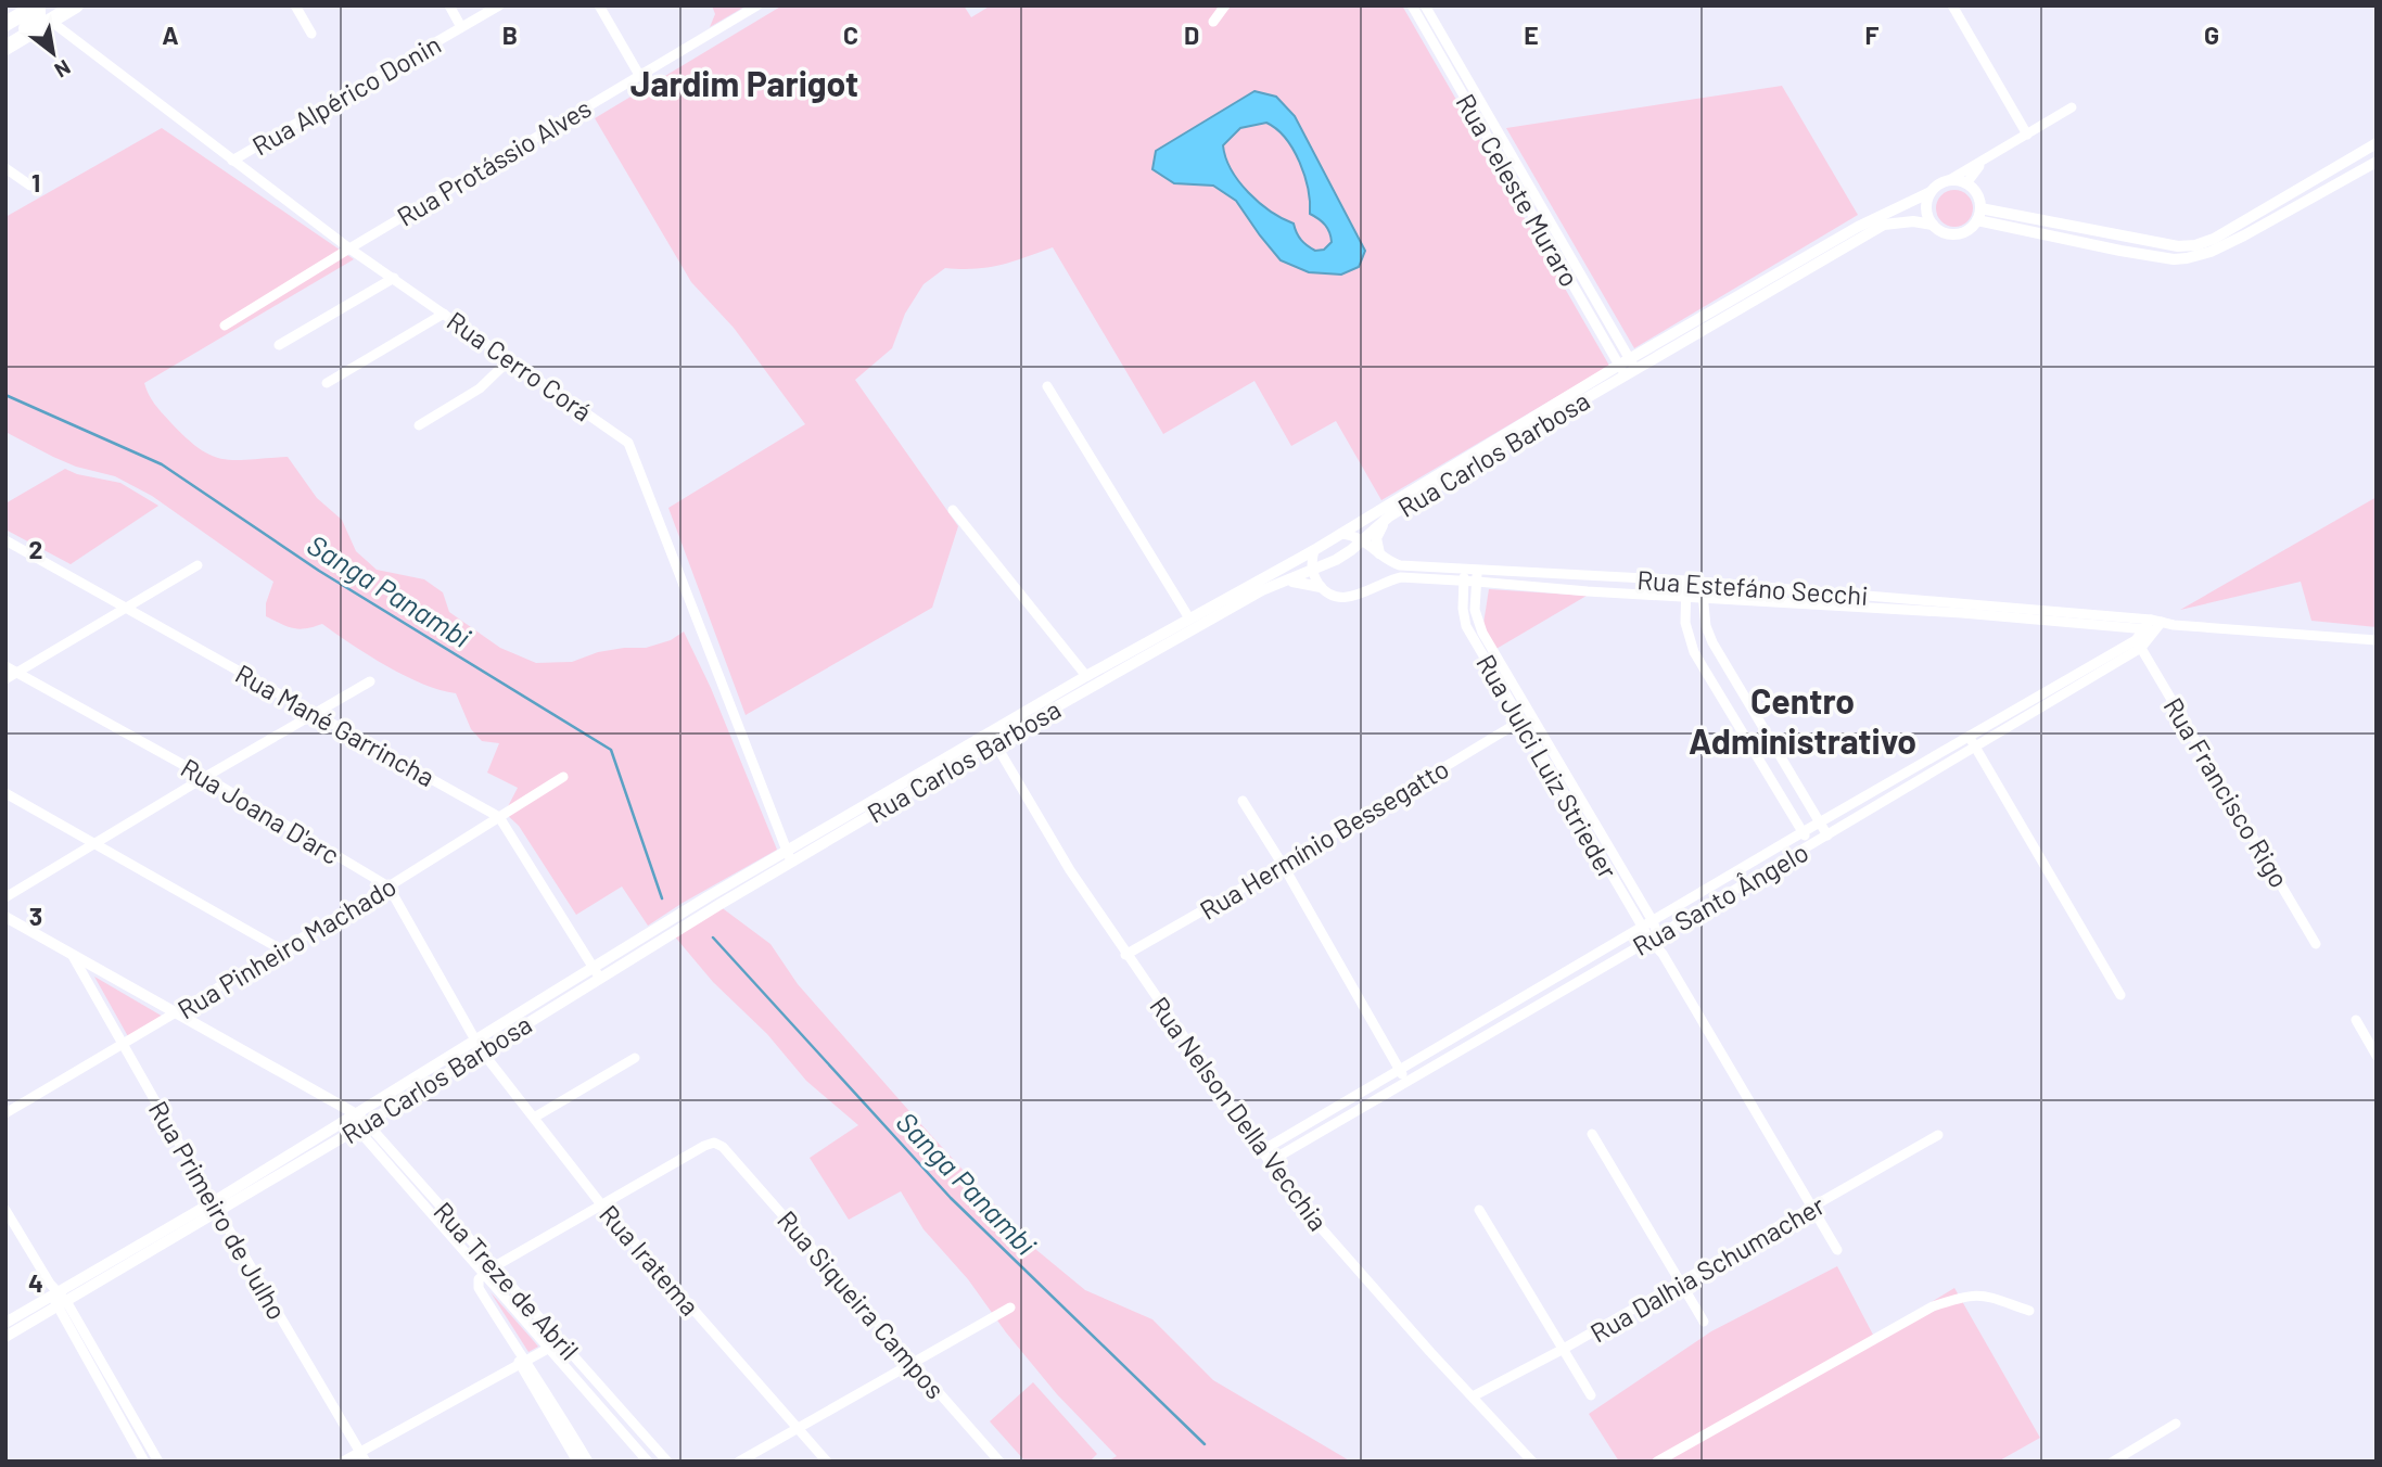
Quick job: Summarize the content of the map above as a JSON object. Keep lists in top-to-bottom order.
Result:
{
  "streets": {
    "street": [
      "Rua Alpérico Donin",
      "Rua Protássio Alves",
      "Rua Celeste Muraro",
      "Rua Cerro Corá",
      "Rua Carlos Barbosa",
      "Rua Estefáno Secchi",
      "Rua Mané Garrincha",
      "Rua Julci Luiz Strieder",
      "Rua Francisco Rigo",
      "Rua Joana D'arc",
      "Rua Hermínio Bessegatto",
      "Rua Santo Ângelo",
      "Rua Pinheiro Machado",
      "Rua Nelson Della Vecchia",
      "Rua Primeiro de Julho",
      "Rua Iratema",
      "Rua Dalhia Schumacher",
      "Rua Treze de Abril",
      "Rua Siqueira Campos"
    ]
  },
  "crossings": [
    ["Rua Alpérico Donin", "Rua Cerro Corá"],
    ["Rua Protássio Alves", "Rua Cerro Corá"],
    ["Rua Celeste Muraro", "Rua Carlos Barbosa"],
    ["Rua Cerro Corá", "Rua Carlos Barbosa"],
    ["Rua Carlos Barbosa", "Rua Estefáno Secchi"],
    ["Rua Carlos Barbosa", "Rua Mané Garrincha"],
    ["Rua Carlos Barbosa", "Rua Joana D'arc"],
    ["Rua Carlos Barbosa", "Rua Nelson Della Vecchia"],
    ["Rua Carlos Barbosa", "Rua Primeiro de Julho"],
    ["Rua Carlos Barbosa", "Rua Iratema"],
    ["Rua Carlos Barbosa", "Rua Treze de Abril"],
    ["Rua Estefáno Secchi", "Rua Julci Luiz Strieder"],
    ["Rua Estefáno Secchi", "Rua Santo Ângelo"],
    ["Rua Mané Garrincha", "Rua Pinheiro Machado"],
    ["Rua Julci Luiz Strieder", "Rua Hermínio Bessegatto"],
    ["Rua Julci Luiz Strieder", "Rua Santo Ângelo"],
    ["Rua Julci Luiz Strieder", "Rua Dalhia Schumacher"],
    ["Rua Francisco Rigo", "Rua Santo Ângelo"],
    ["Rua Joana D'arc", "Rua Pinheiro Machado"],
    ["Rua Joana D'arc", "Rua Iratema"],
    ["Rua Hermínio Bessegatto", "Rua Nelson Della Vecchia"],
    ["Rua Santo Ângelo", "Rua Nelson Della Vecchia"],
    ["Rua Pinheiro Machado", "Rua Primeiro de Julho"],
    ["Rua Pinheiro Machado", "Rua Treze de Abril"],
    ["Rua Nelson Della Vecchia", "Rua Dalhia Schumacher"],
    ["Rua Primeiro de Julho", "Rua Treze de Abril"],
    ["Rua Iratema", "Rua Siqueira Campos"]
  ],
  "districts": ["Jardim Parigot", "Centro Administrativo"],
  "water": ["Sanga Panambi"],
  "north": "bottom right",
  "grid": {
    "columns": [
      "A",
      "B",
      "C",
      "D",
      "E",
      "F",
      "G"
    ],
    "rows": [
      "1",
      "2",
      "3",
      "4"
    ]
  }
}
